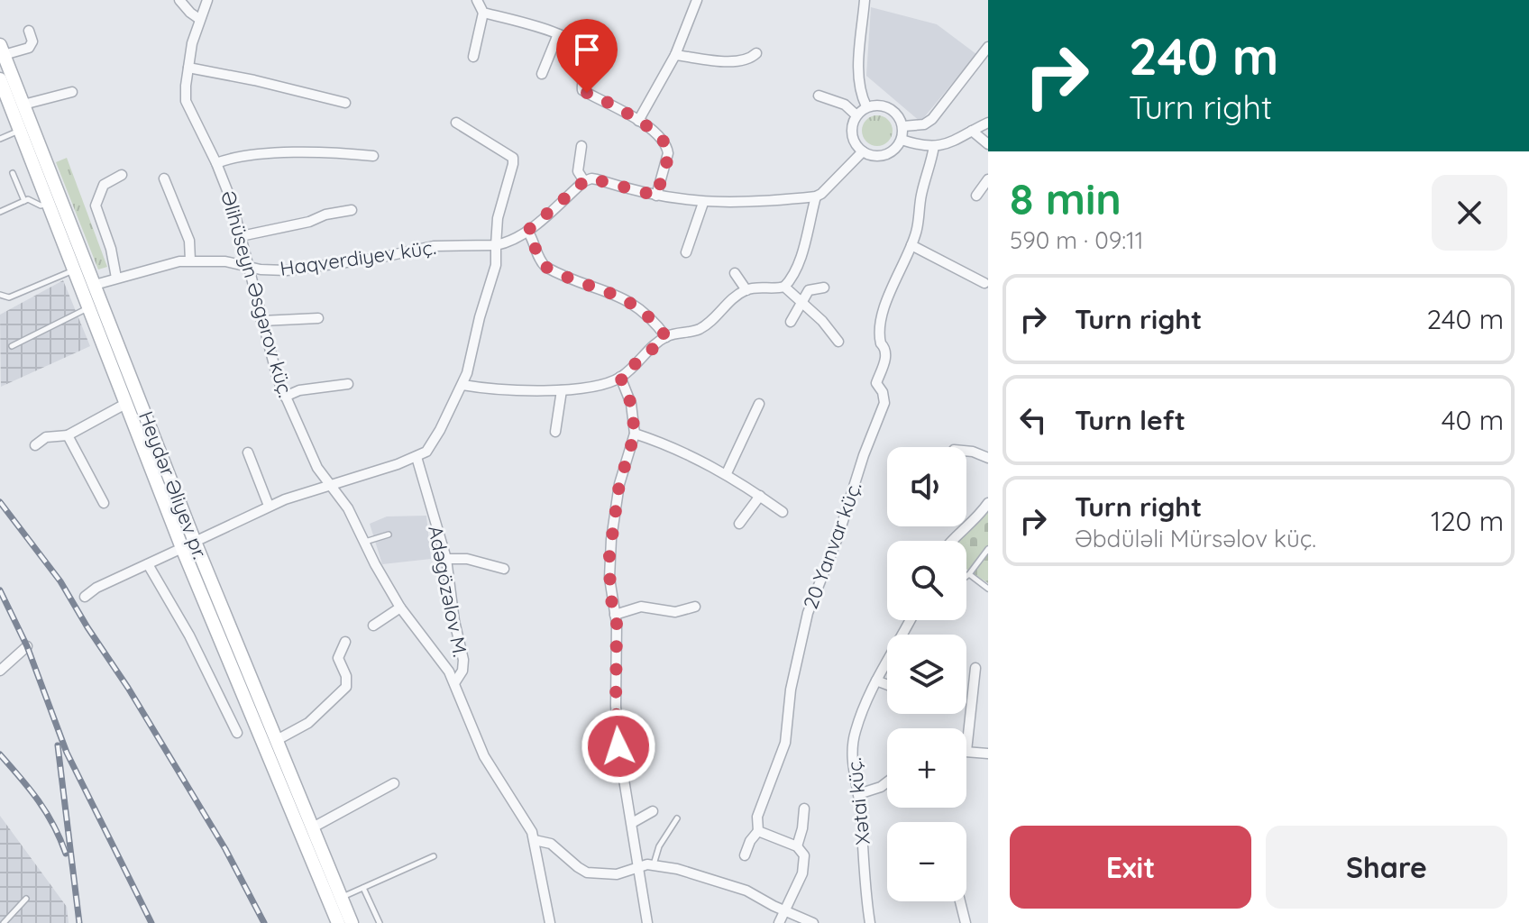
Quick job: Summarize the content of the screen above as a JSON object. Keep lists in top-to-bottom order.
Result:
{
  "streets": {
    "main road": ["Heydər Əliyev pr."],
    "street": [
      "Haqverdiyev küç.",
      "Əlihüseyn Əsgərov küç.",
      "20 Yanvar küç.",
      "Adəgözəlov M.",
      "Xətai küç."
    ]
  },
  "crossings": [
    ["Haqverdiyev küç.", "Əlihüseyn Əsgərov küç."],
    ["Haqverdiyev küç.", "Heydər Əliyev pr."],
    ["Əlihüseyn Əsgərov küç.", "Adəgözəlov M."]
  ],
  "page": {
    "turn": ["240 m", "Turn right"],
    "heading": ["8 min", "590 m · 09:11"],
    "list": [
      {
        "name": "Turn right",
        "value": "240 m"
      },
      {
        "name": "Turn left",
        "value": "40 m"
      },
      {
        "name": "Turn right",
        "note": "Əbdüləli Mürsəlov küç.",
        "value": "120 m"
      }
    ],
    "map_buttons": ["+", "−"],
    "buttons": ["Exit", "Share"]
  }
}
